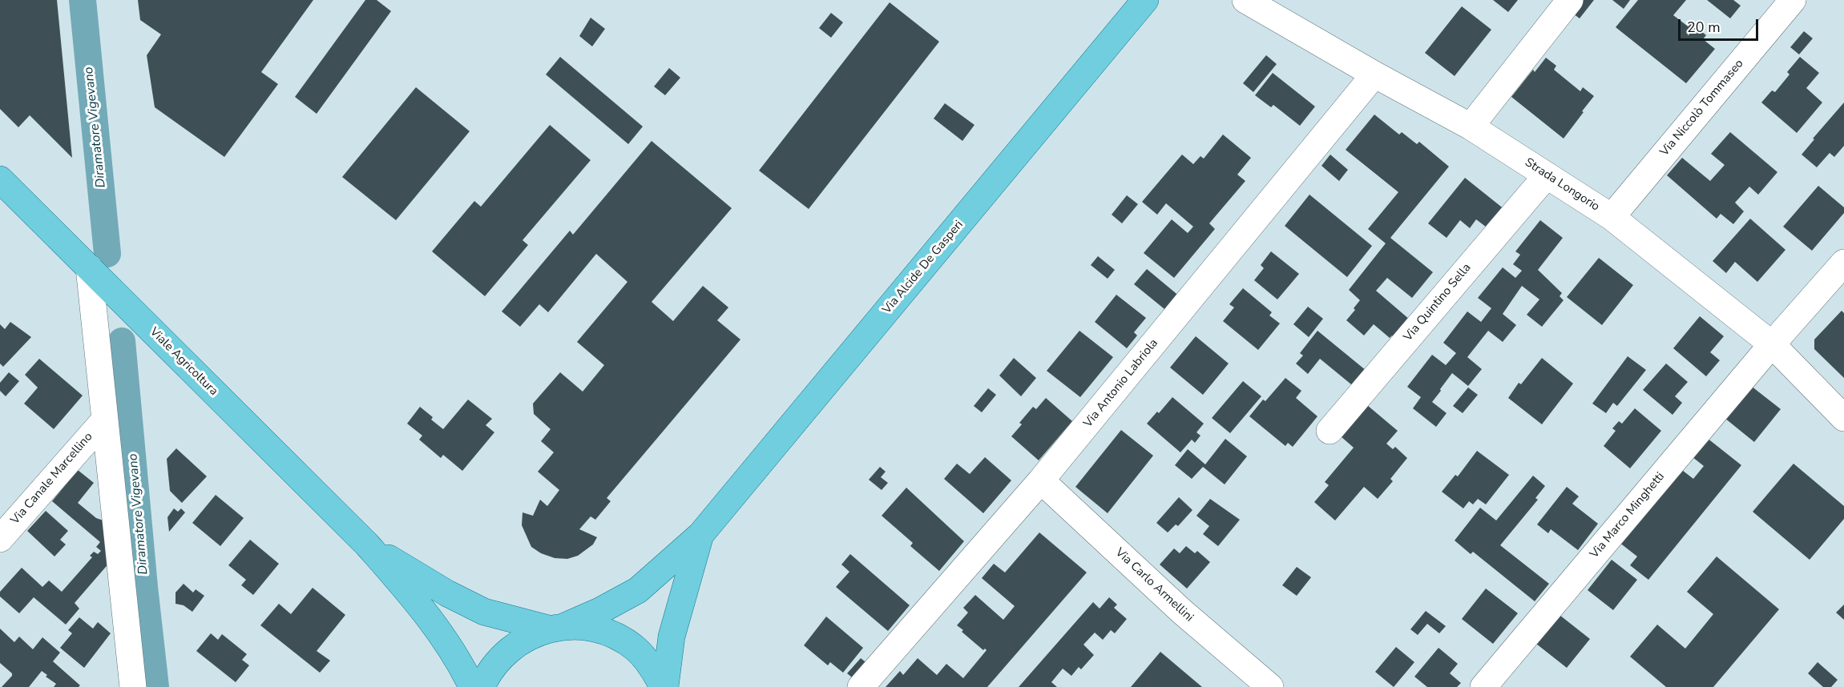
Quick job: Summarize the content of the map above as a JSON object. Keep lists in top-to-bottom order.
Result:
{
  "streets": {
    "main road": ["Via Alcide De Gasperi", "Viale Agricoltura"],
    "street": [
      "Via Niccolò Tommaseo",
      "Strada Longorio",
      "Via Quintino Sella",
      "Via Antonio Labriola",
      "Via Canale Marcellino",
      "Via Marco Minghetti",
      "Via Carlo Armellini"
    ]
  },
  "crossings": [
    ["Via Niccolò Tommaseo", "Strada Longorio"],
    ["Strada Longorio", "Via Quintino Sella"],
    ["Strada Longorio", "Via Antonio Labriola"],
    ["Strada Longorio", "Via Marco Minghetti"],
    ["Via Alcide De Gasperi", "Viale Agricoltura"],
    ["Via Antonio Labriola", "Via Carlo Armellini"]
  ],
  "water": ["Diramatore Vigevano"],
  "scale_bar": "20 m"
}
